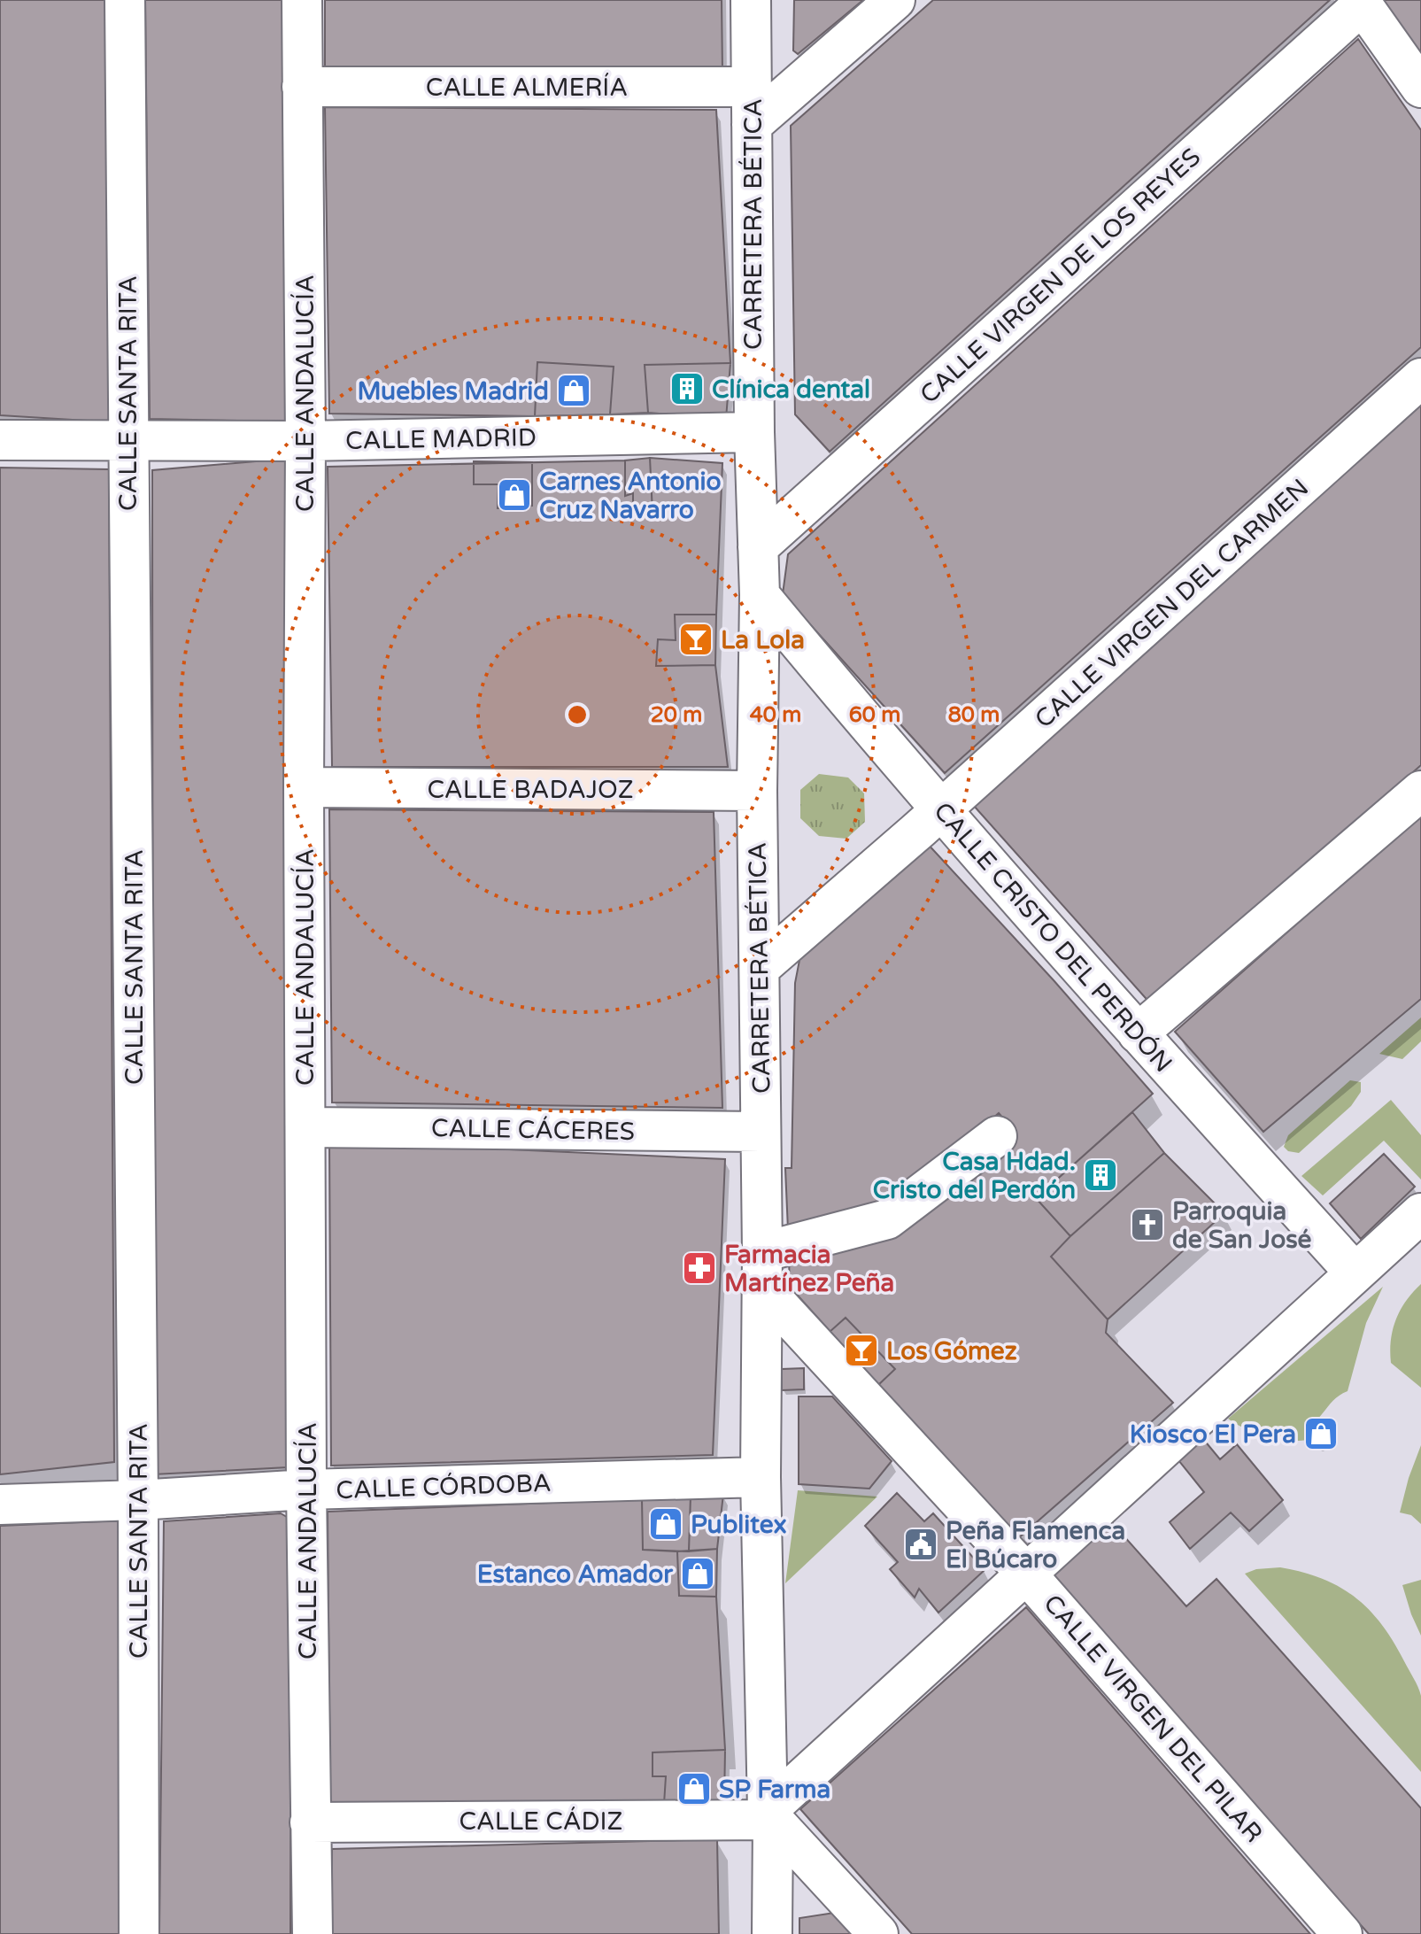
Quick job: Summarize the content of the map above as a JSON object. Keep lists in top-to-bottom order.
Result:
{
  "streets": {
    "street": [
      "CALLE ALMERÍA",
      "CARRETERA BÉTICA",
      "CALLE VIRGEN DE LOS REYES",
      "CALLE SANTA RITA",
      "CALLE ANDALUCÍA",
      "CALLE MADRID",
      "CALLE VIRGEN DEL CARMEN",
      "CALLE BADAJOZ",
      "CALLE CRISTO DEL PERDÓN",
      "CALLE CÁCERES",
      "CALLE CÓRDOBA",
      "CALLE VIRGEN DEL PILAR",
      "CALLE CÁDIZ"
    ]
  },
  "crossings": [
    ["CALLE ALMERÍA", "CARRETERA BÉTICA"],
    ["CALLE ALMERÍA", "CALLE ANDALUCÍA"],
    ["CARRETERA BÉTICA", "CALLE VIRGEN DE LOS REYES"],
    ["CARRETERA BÉTICA", "CALLE MADRID"],
    ["CARRETERA BÉTICA", "CALLE VIRGEN DEL CARMEN"],
    ["CARRETERA BÉTICA", "CALLE BADAJOZ"],
    ["CARRETERA BÉTICA", "CALLE CRISTO DEL PERDÓN"],
    ["CARRETERA BÉTICA", "CALLE CÁCERES"],
    ["CARRETERA BÉTICA", "CALLE CÓRDOBA"],
    ["CARRETERA BÉTICA", "CALLE VIRGEN DEL PILAR"],
    ["CARRETERA BÉTICA", "CALLE CÁDIZ"],
    ["CALLE SANTA RITA", "CALLE MADRID"],
    ["CALLE SANTA RITA", "CALLE CÓRDOBA"],
    ["CALLE ANDALUCÍA", "CALLE MADRID"],
    ["CALLE ANDALUCÍA", "CALLE BADAJOZ"],
    ["CALLE ANDALUCÍA", "CALLE CÁCERES"],
    ["CALLE ANDALUCÍA", "CALLE CÓRDOBA"],
    ["CALLE ANDALUCÍA", "CALLE CÁDIZ"],
    ["CALLE VIRGEN DEL CARMEN", "CALLE CRISTO DEL PERDÓN"]
  ],
  "places": {
    "building": ["Clínica dental", "Casa Hdad. Cristo del Perdón"],
    "shop": [
      "Muebles Madrid",
      "Carnes Antonio Cruz Navarro",
      "Kiosco El Pera",
      "Publitex",
      "Estanco Amador",
      "SP Farma"
    ],
    "bar": ["La Lola", "Los Gómez"],
    "church": ["Parroquia de San José"],
    "pharmacy": ["Farmacia Martínez Peña"],
    "public building": ["Peña Flamenca El Búcaro"]
  },
  "rings": [
    "20 m",
    "40 m",
    "60 m",
    "80 m"
  ]
}
